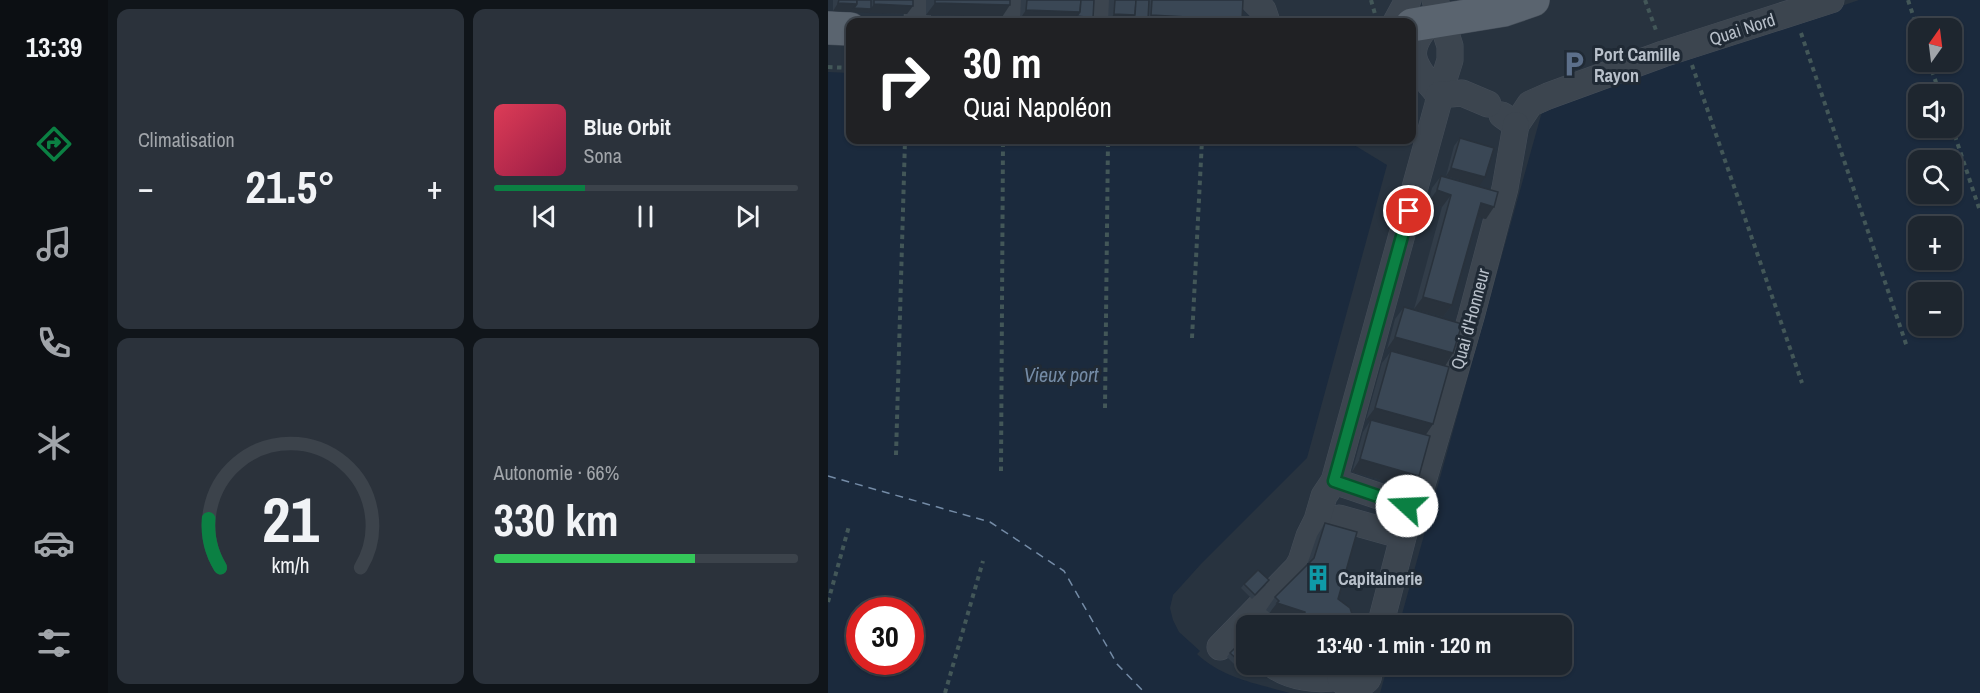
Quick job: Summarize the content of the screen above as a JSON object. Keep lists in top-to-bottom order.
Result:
{
  "streets": {
    "street": ["Quai Nord", "Quai d'Honneur"]
  },
  "crossings": [
    ["Quai Nord", "Quai d'Honneur"]
  ],
  "water": ["Vieux port"],
  "places": {
    "parking": ["Port Camille Rayon"],
    "building": ["Capitainerie"]
  },
  "north": "top",
  "page": {
    "tabs": "13:39",
    "tile": [
      "Climatisation",
      ["Autonomie · 66%", "330 km"]
    ],
    "map_buttons": ["+", "−"],
    "turn": ["30 m", "Quai Napoléon"],
    "song": ["Blue Orbit", "Sona"],
    "heat": ["−", "21.5°", "+"],
    "limit": "30",
    "trip": "13:40 · 1 min · 120 m",
    "gauge": ["21", "km/h"]
  }
}
